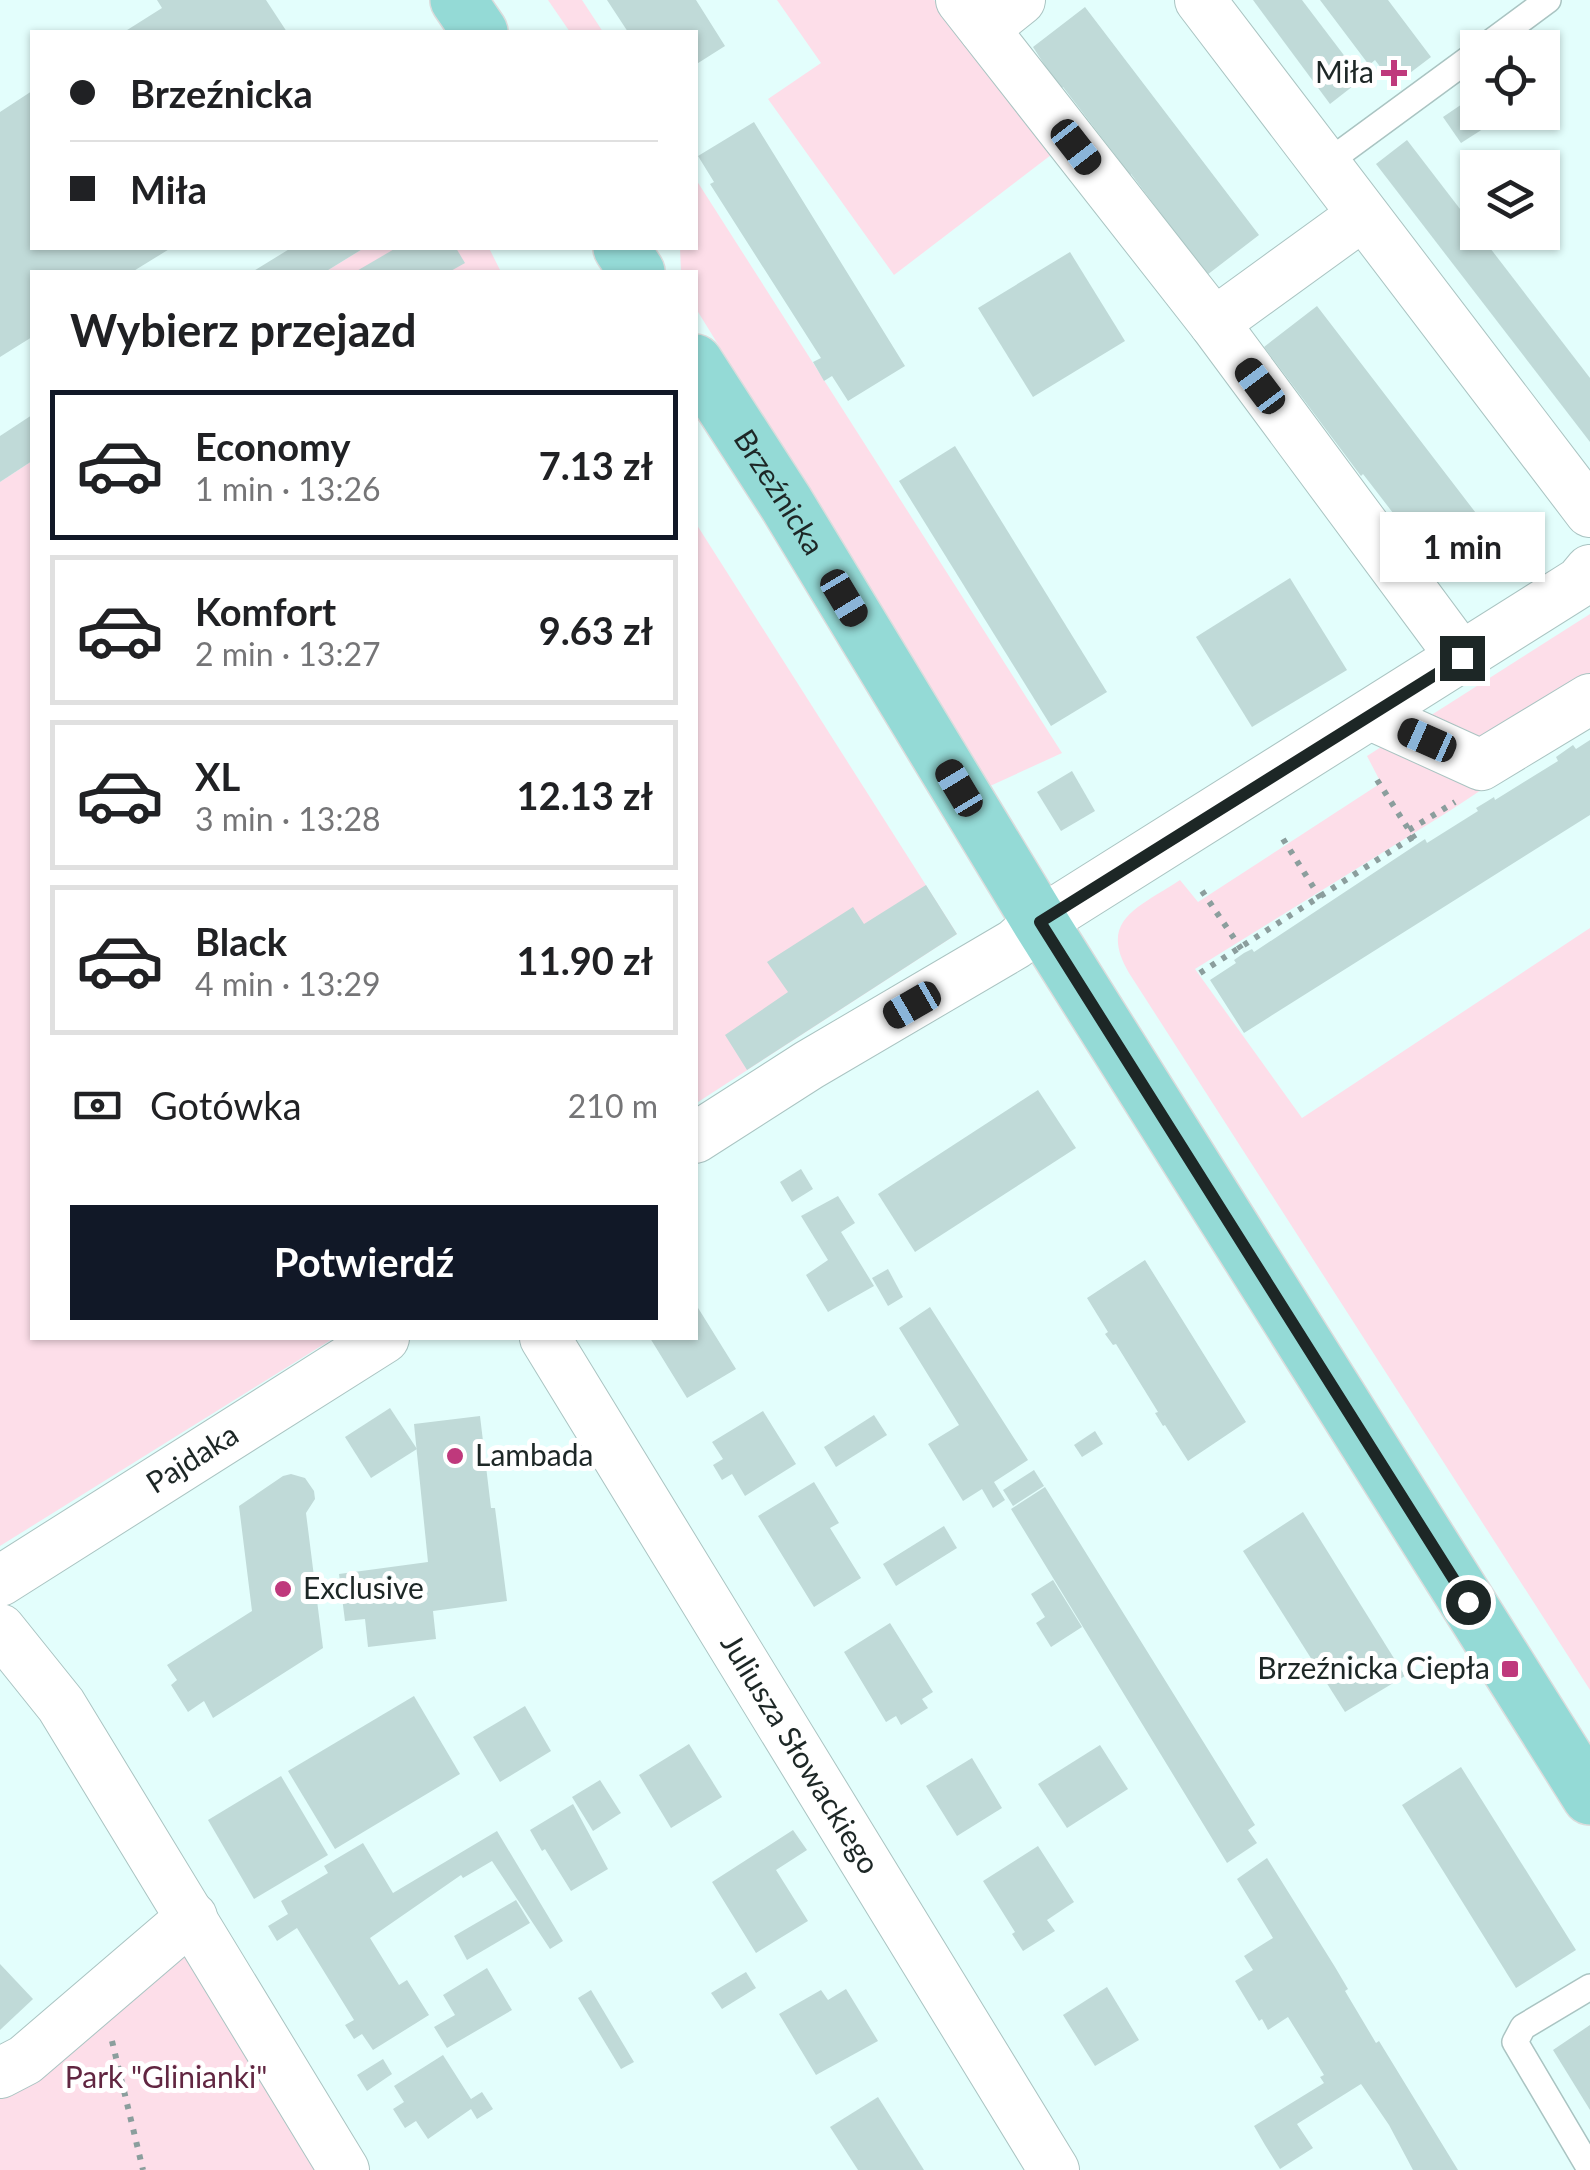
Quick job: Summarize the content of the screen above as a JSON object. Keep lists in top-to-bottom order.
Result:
{
  "streets": {
    "main road": ["Brzeźnicka"],
    "street": ["Pajdaka", "Juliusza Słowackiego"]
  },
  "parks": ["Park \"Glinianki\""],
  "places": {
    "health": ["Miła"],
    "other": ["Lambada", "Exclusive"],
    "transit": ["Brzeźnicka Ciepła"]
  },
  "page": {
    "banner": ["Brzeźnicka", "Miła"],
    "heading": "Wybierz przejazd",
    "list": [
      {
        "name": "Economy",
        "note": "1 min · 13:26",
        "value": "7.13 zł"
      },
      {
        "name": "Komfort",
        "note": "2 min · 13:27",
        "value": "9.63 zł"
      },
      {
        "name": "XL",
        "note": "3 min · 13:28",
        "value": "12.13 zł"
      },
      {
        "name": "Black",
        "note": "4 min · 13:29",
        "value": "11.90 zł"
      }
    ],
    "bubble": "1 min",
    "pay": ["Gotówka", "210 m"],
    "buttons": "Potwierdź"
  }
}
